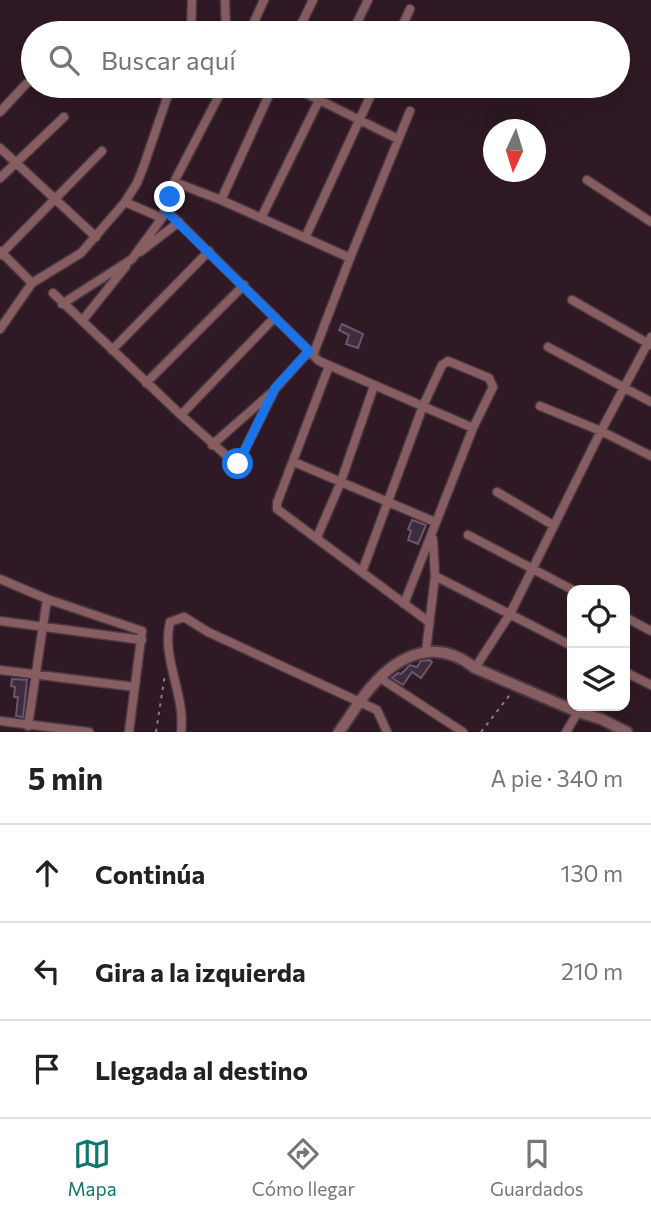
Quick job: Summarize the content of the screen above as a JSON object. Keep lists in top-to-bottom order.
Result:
{
  "north": "bottom",
  "page": {
    "search": "Buscar aquí",
    "heading": ["5 min", "A pie · 340 m"],
    "list": [
      ["Continúa", "130 m"],
      ["Gira a la izquierda", "210 m"],
      "Llegada al destino"
    ],
    "nav": ["Mapa", "Cómo llegar", "Guardados"]
  }
}
